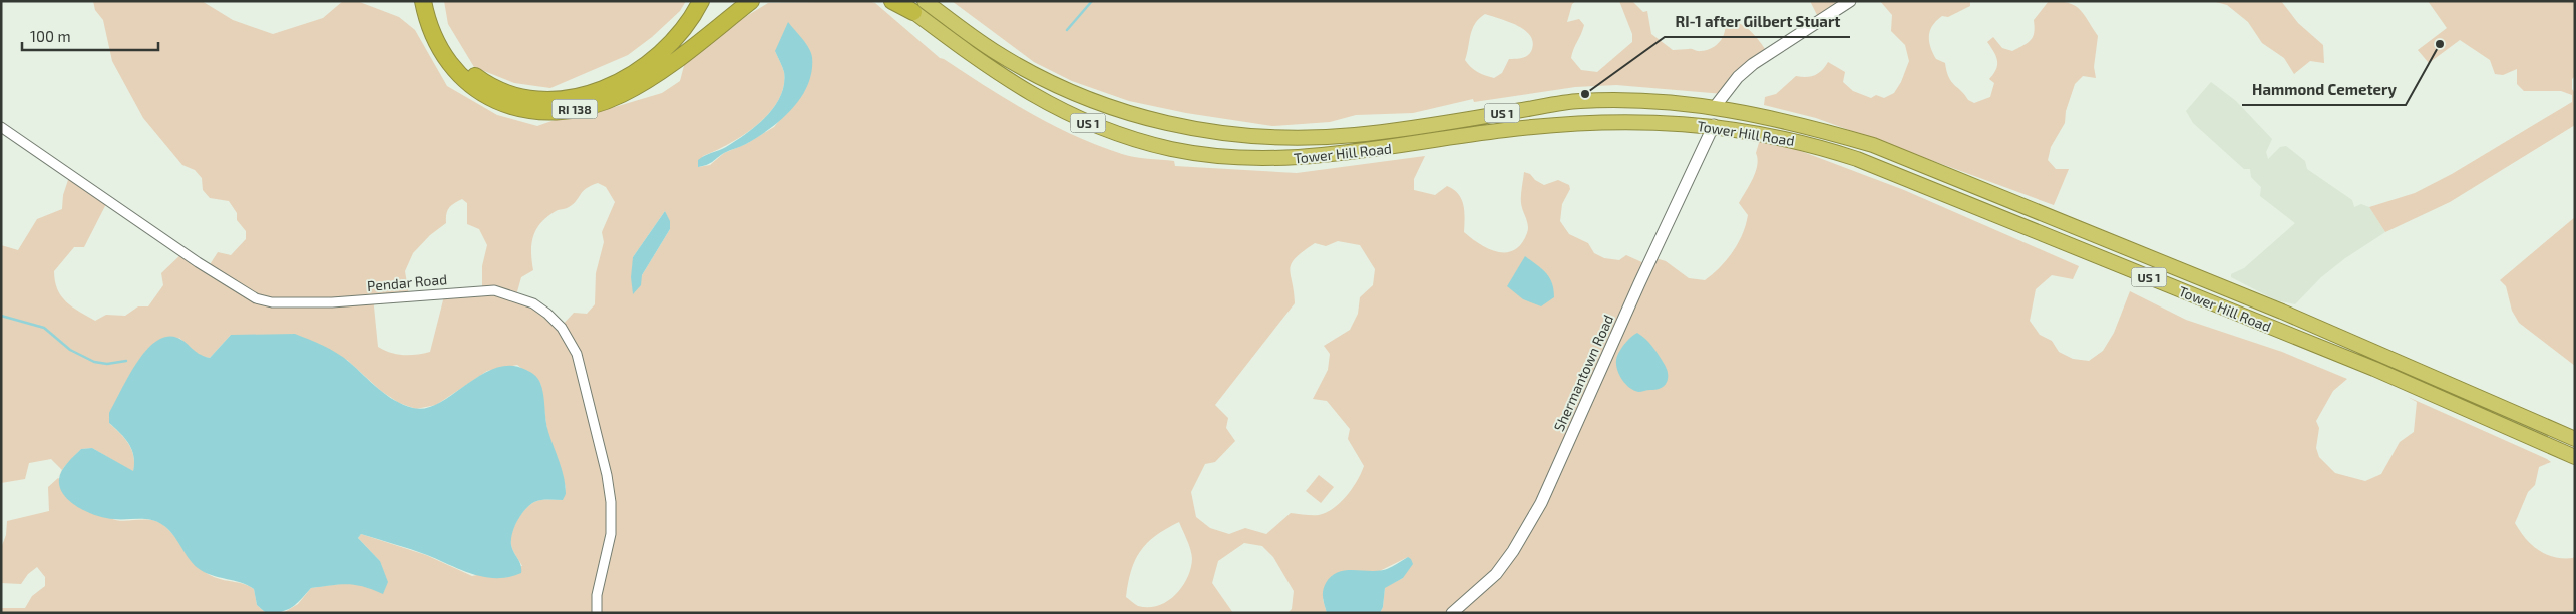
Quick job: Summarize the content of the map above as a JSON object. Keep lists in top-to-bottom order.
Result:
{
  "streets": {
    "highway": ["RI 138", "US 1", "Tower Hill Road"],
    "street": ["Pendar Road", "Shermantown Road"]
  },
  "crossings": [
    ["Tower Hill Road", "Shermantown Road"]
  ],
  "places": ["Hammond Cemetery", "RI-1 after Gilbert Stuart"],
  "scale_bar": "100 m"
}
